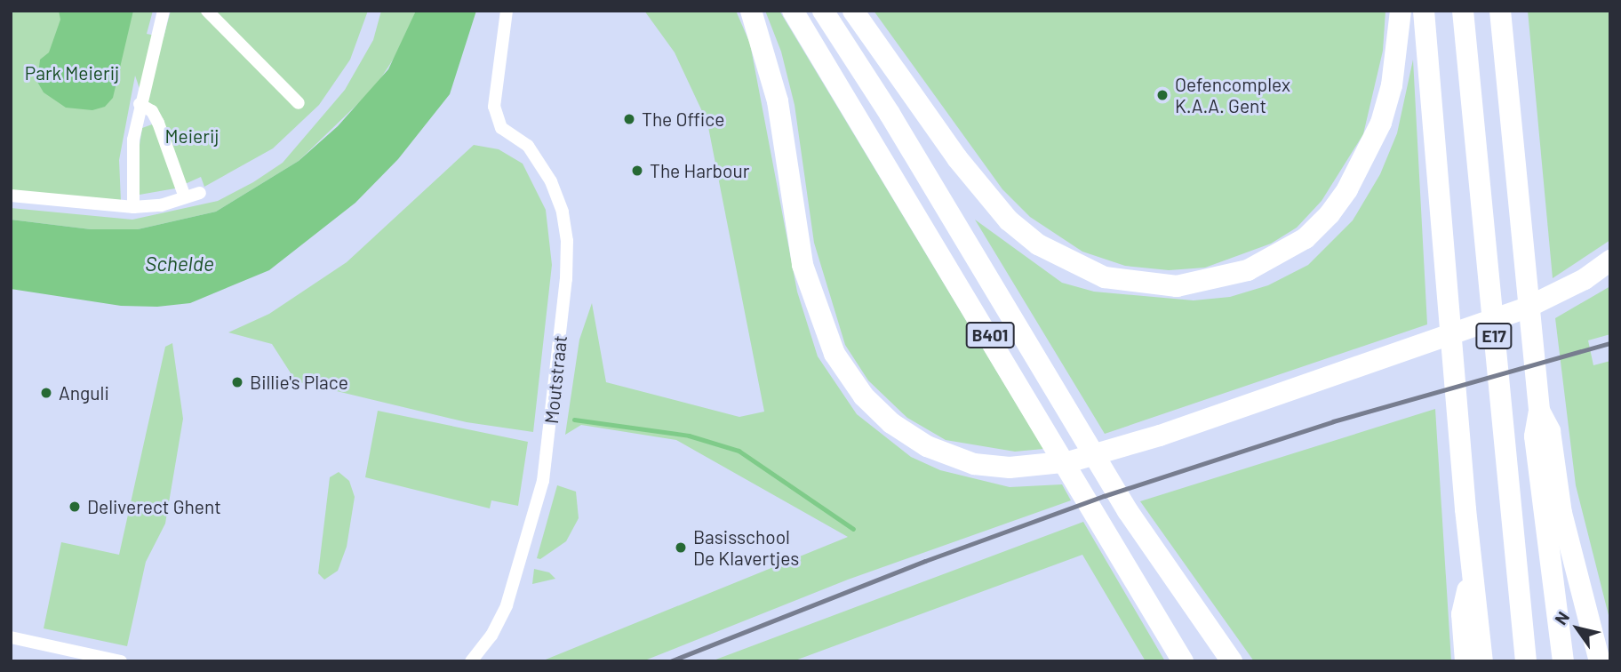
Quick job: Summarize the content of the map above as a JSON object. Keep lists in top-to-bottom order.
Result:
{
  "streets": {
    "highway": ["B401", "E17"],
    "street": ["Moutstraat"]
  },
  "water": ["Schelde"],
  "parks": ["Park Meierij", "Meierij"],
  "places": [
    "Oefencomplex K.A.A. Gent",
    "The Office",
    "The Harbour",
    "Billie's Place",
    "Anguli",
    "Deliverect Ghent",
    "Basisschool De Klavertjes"
  ],
  "north": "top left"
}
